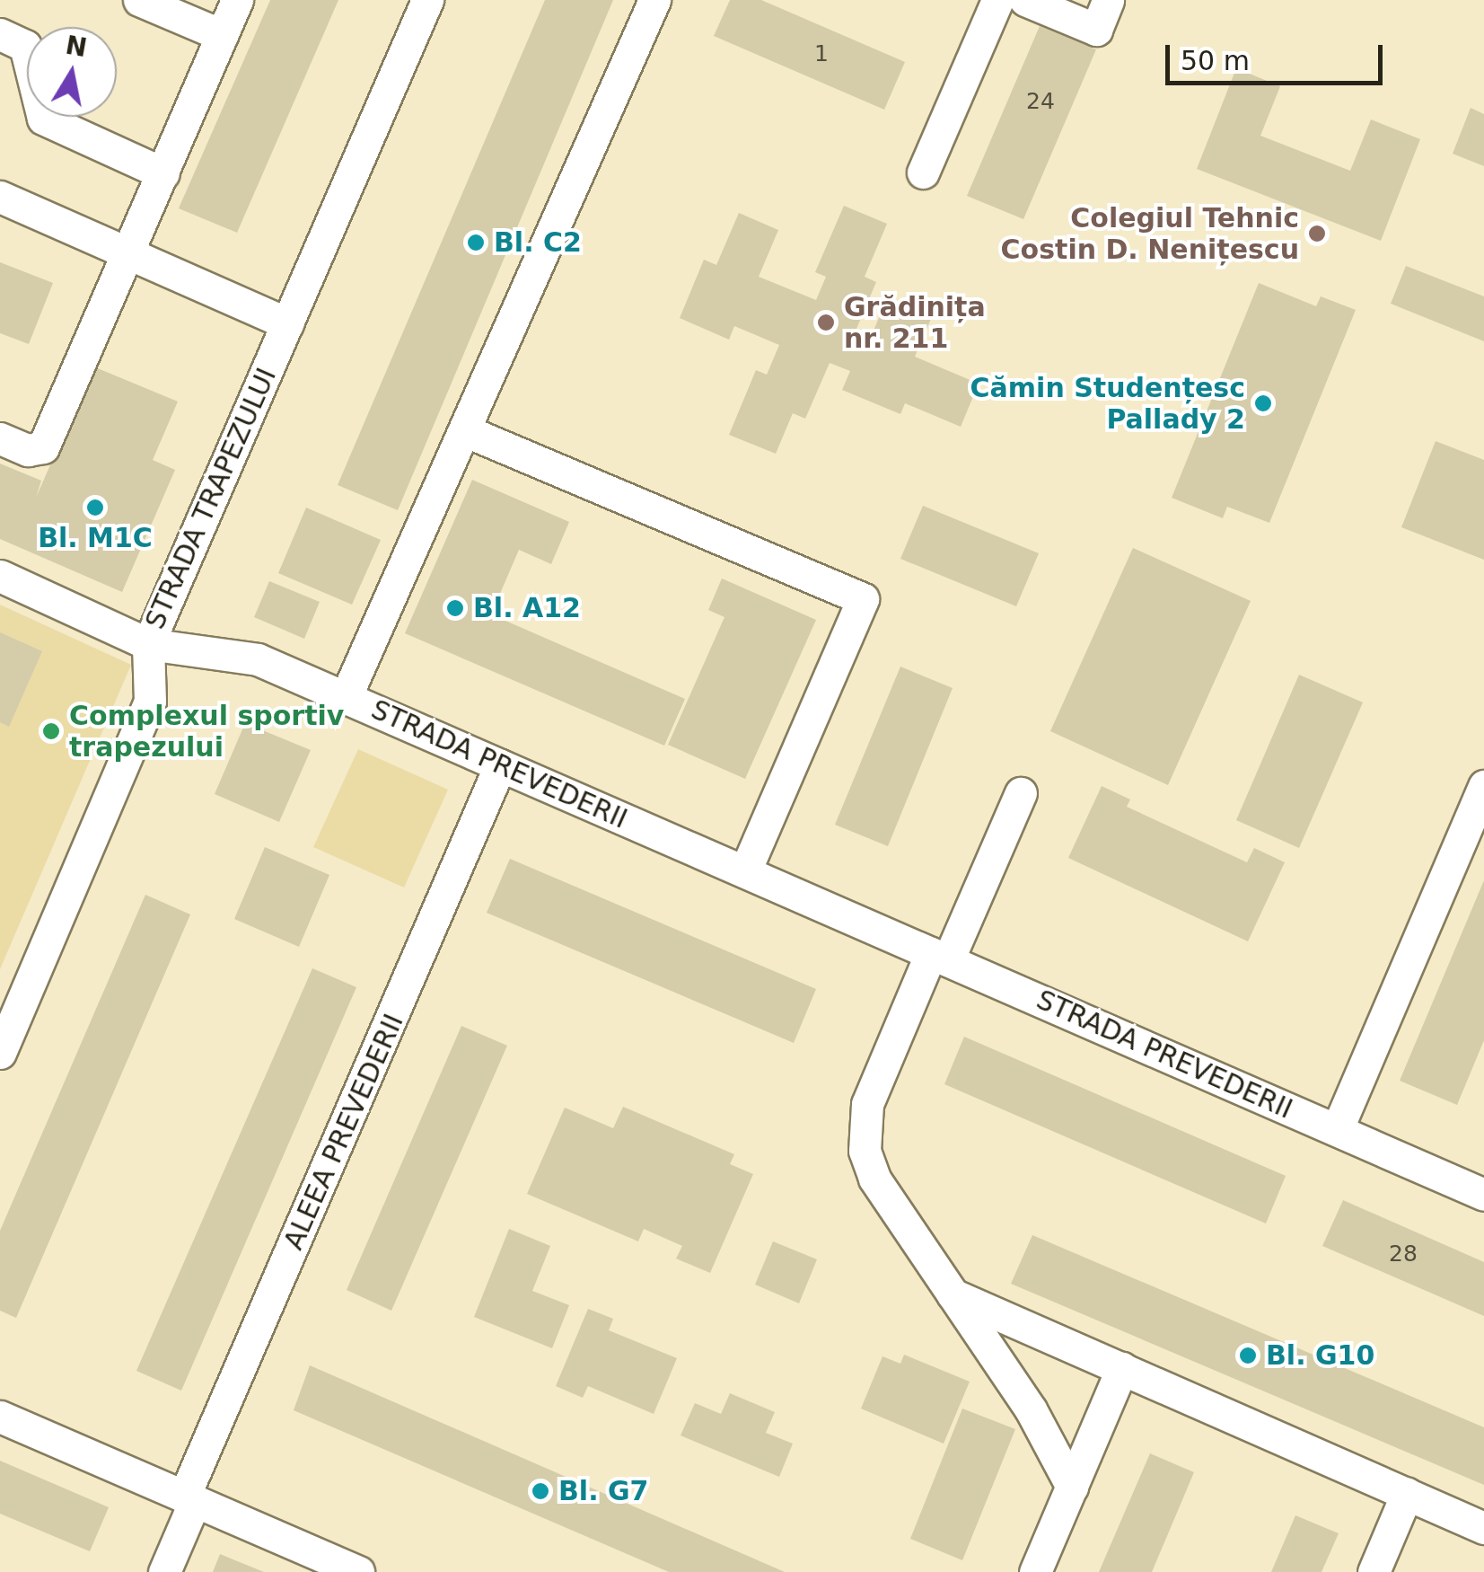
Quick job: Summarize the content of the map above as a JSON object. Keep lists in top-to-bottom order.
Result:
{
  "streets": {
    "street": ["STRADA TRAPEZULUI", "STRADA PREVEDERII", "ALEEA PREVEDERII"]
  },
  "crossings": [
    ["STRADA TRAPEZULUI", "STRADA PREVEDERII"],
    ["STRADA PREVEDERII", "ALEEA PREVEDERII"]
  ],
  "places": [
    "Colegiul Tehnic Costin D. Nenițescu",
    "Bl. C2",
    "Grădinița nr. 211",
    "Cămin Studențesc Pallady 2",
    "Bl. M1C",
    "Bl. A12",
    "Complexul sportiv trapezului",
    "Bl. G10",
    "Bl. G7"
  ],
  "house_numbers": ["1", "24", "28"],
  "scale_bar": "50 m",
  "north": "top"
}
